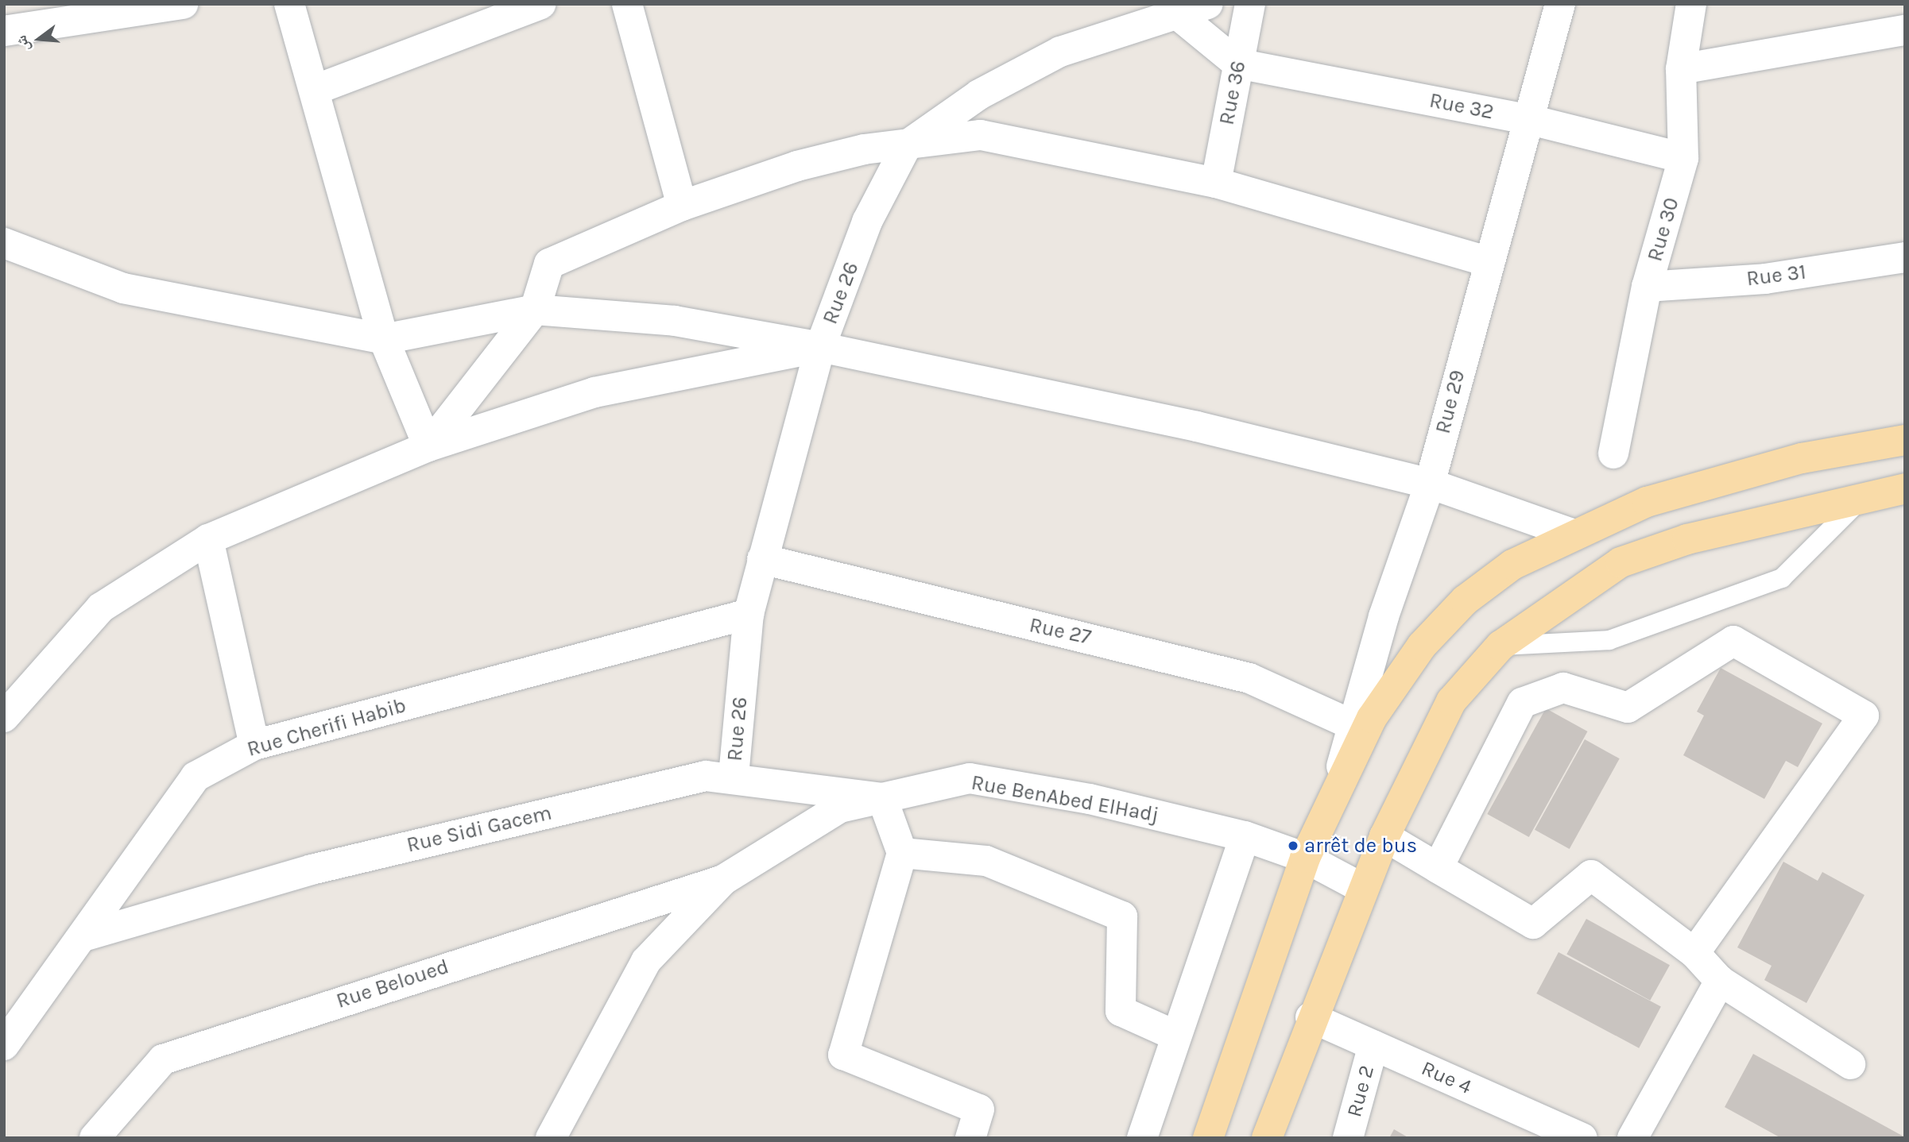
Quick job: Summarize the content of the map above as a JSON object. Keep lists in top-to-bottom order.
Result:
{
  "streets": {
    "street": [
      "Rue 36",
      "Rue 32",
      "Rue 30",
      "Rue 31",
      "Rue 26",
      "Rue 29",
      "Rue 27",
      "Rue Cherifi Habib",
      "Rue BenAbed ElHadj",
      "Rue Sidi Gacem",
      "Rue Beloued",
      "Rue 4",
      "Rue 2"
    ]
  },
  "crossings": [
    ["Rue 36", "Rue 32"],
    ["Rue 32", "Rue 30"],
    ["Rue 32", "Rue 29"],
    ["Rue 30", "Rue 31"],
    ["Rue 26", "Rue 27"],
    ["Rue 26", "Rue Cherifi Habib"],
    ["Rue 26", "Rue Sidi Gacem"],
    ["Rue 29", "Rue 27"],
    ["Rue Cherifi Habib", "Rue Sidi Gacem"],
    ["Rue BenAbed ElHadj", "Rue Sidi Gacem"],
    ["Rue BenAbed ElHadj", "Rue Beloued"],
    ["Rue 4", "Rue 2"]
  ],
  "places": ["arrêt de bus"],
  "north": "left"
}
